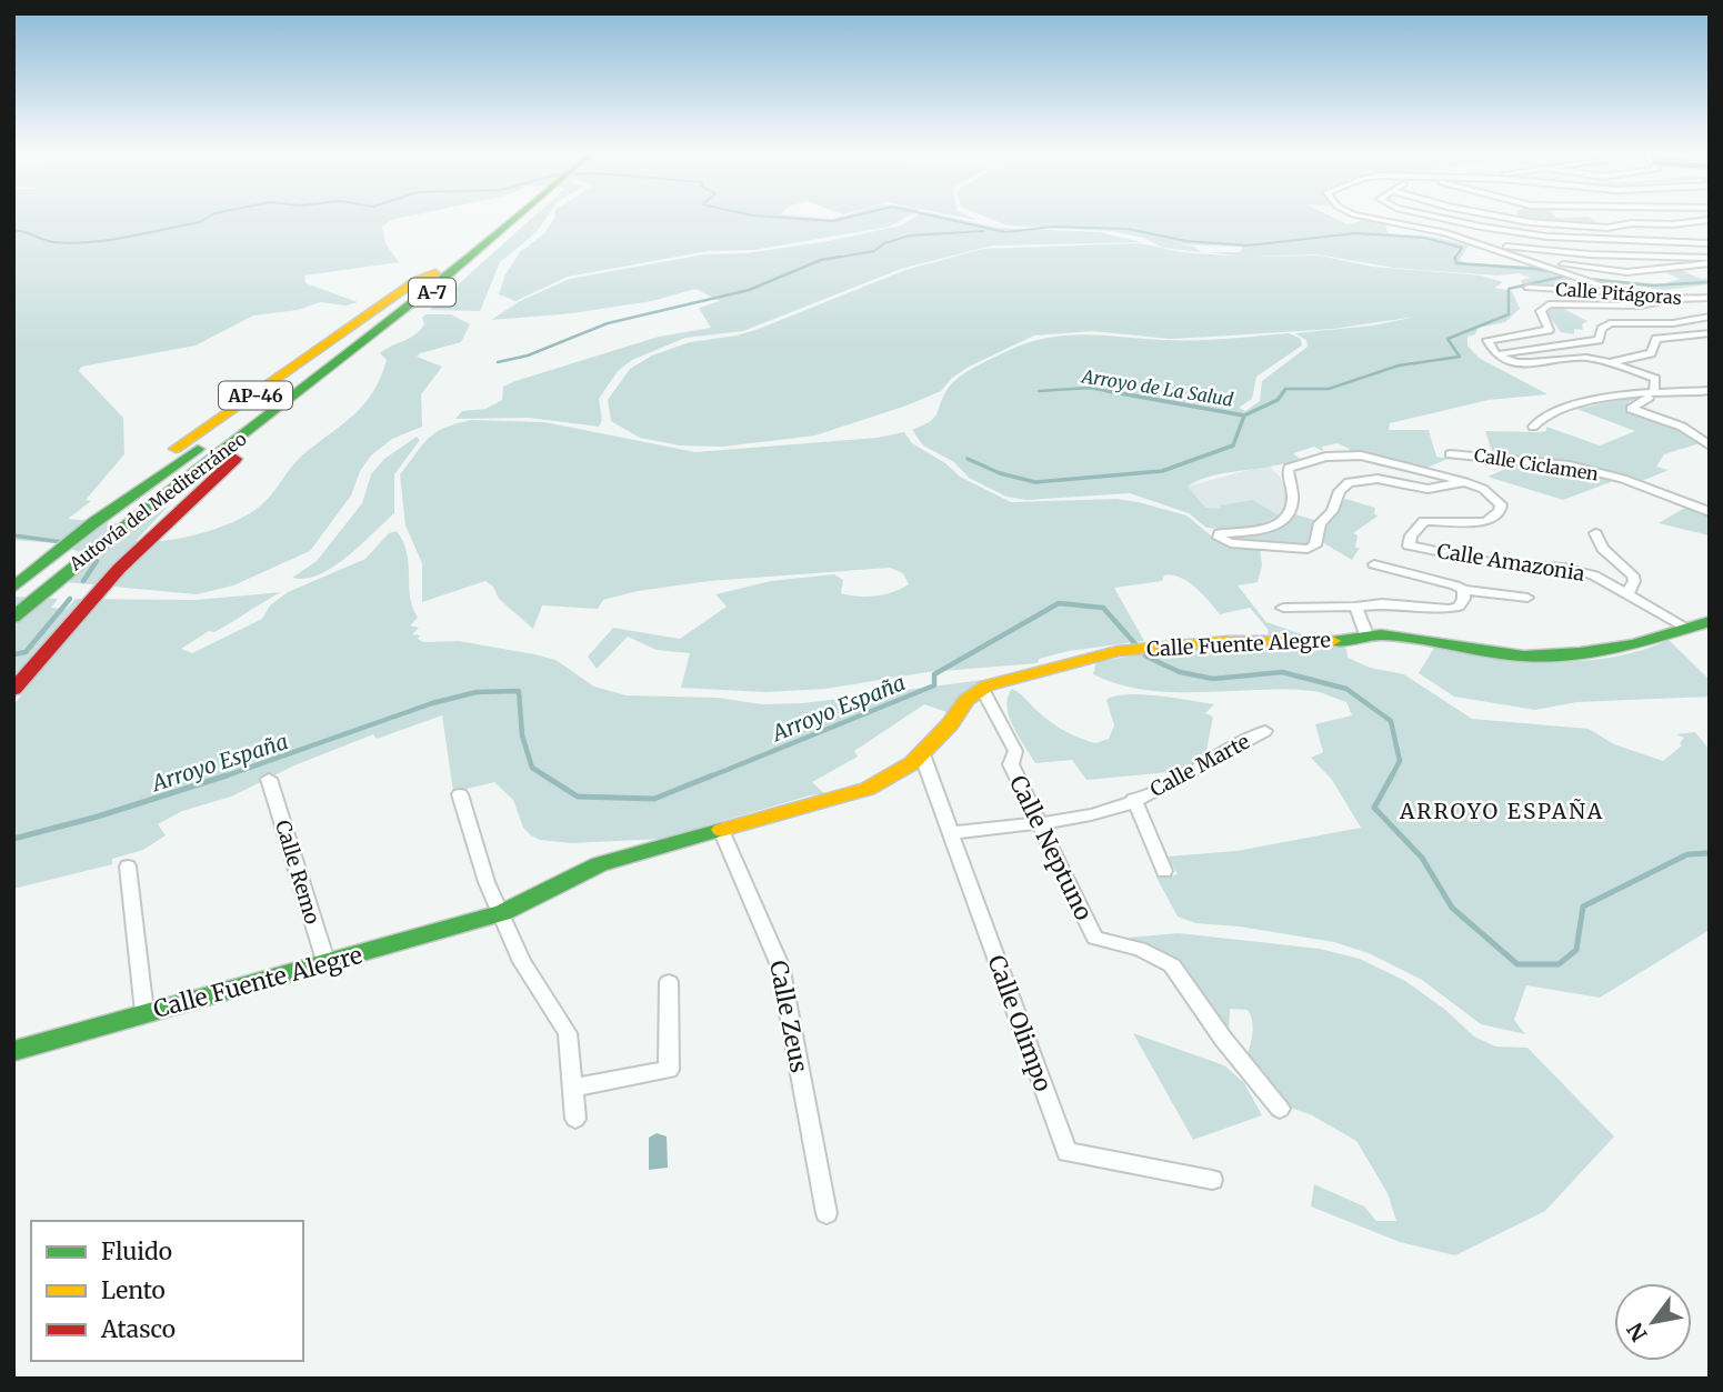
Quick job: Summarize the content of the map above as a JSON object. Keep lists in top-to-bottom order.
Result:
{
  "streets": {
    "main road": [
      "A-7",
      "AP-46",
      "Autovía del Mediterráneo",
      "Calle Fuente Alegre"
    ],
    "street": [
      "Calle Pitágoras",
      "Calle Ciclamen",
      "Calle Amazonia",
      "Calle Marte",
      "Calle Neptuno",
      "Calle Remo",
      "Calle Zeus",
      "Calle Olimpo"
    ]
  },
  "crossings": [
    ["AP-46", "Autovía del Mediterráneo"],
    ["Calle Amazonia", "Calle Fuente Alegre"],
    ["Calle Fuente Alegre", "Calle Neptuno"],
    ["Calle Fuente Alegre", "Calle Remo"],
    ["Calle Fuente Alegre", "Calle Zeus"],
    ["Calle Fuente Alegre", "Calle Olimpo"],
    ["Calle Marte", "Calle Neptuno"],
    ["Calle Marte", "Calle Olimpo"]
  ],
  "districts": ["ARROYO ESPAÑA"],
  "water": ["Arroyo de La Salud", "Arroyo España"],
  "legend": ["Fluido", "Lento", "Atasco"],
  "north": "bottom left"
}
